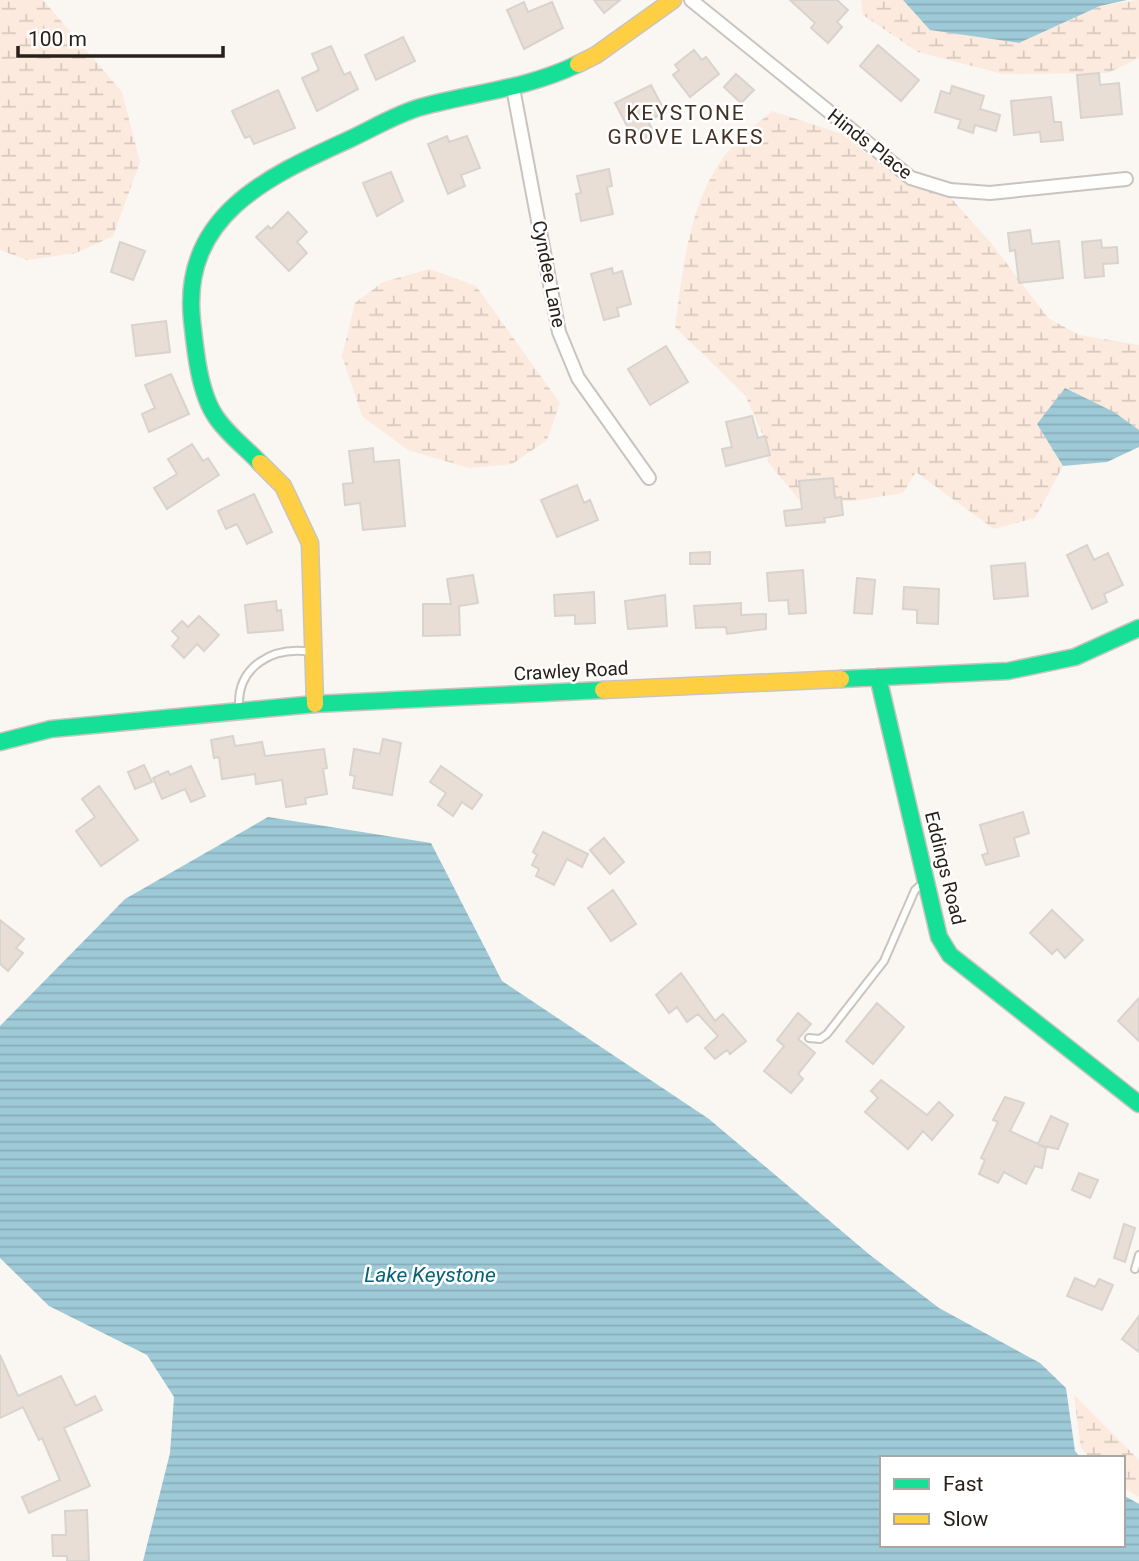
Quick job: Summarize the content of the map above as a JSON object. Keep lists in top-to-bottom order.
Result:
{
  "streets": {
    "street": [
      "Hinds Place",
      "Cyndee Lane",
      "Crawley Road",
      "Eddings Road"
    ]
  },
  "crossings": [
    ["Crawley Road", "Eddings Road"]
  ],
  "districts": ["KEYSTONE GROVE LAKES"],
  "water": ["Lake Keystone"],
  "legend": ["Fast", "Slow"],
  "scale_bar": "100 m"
}
